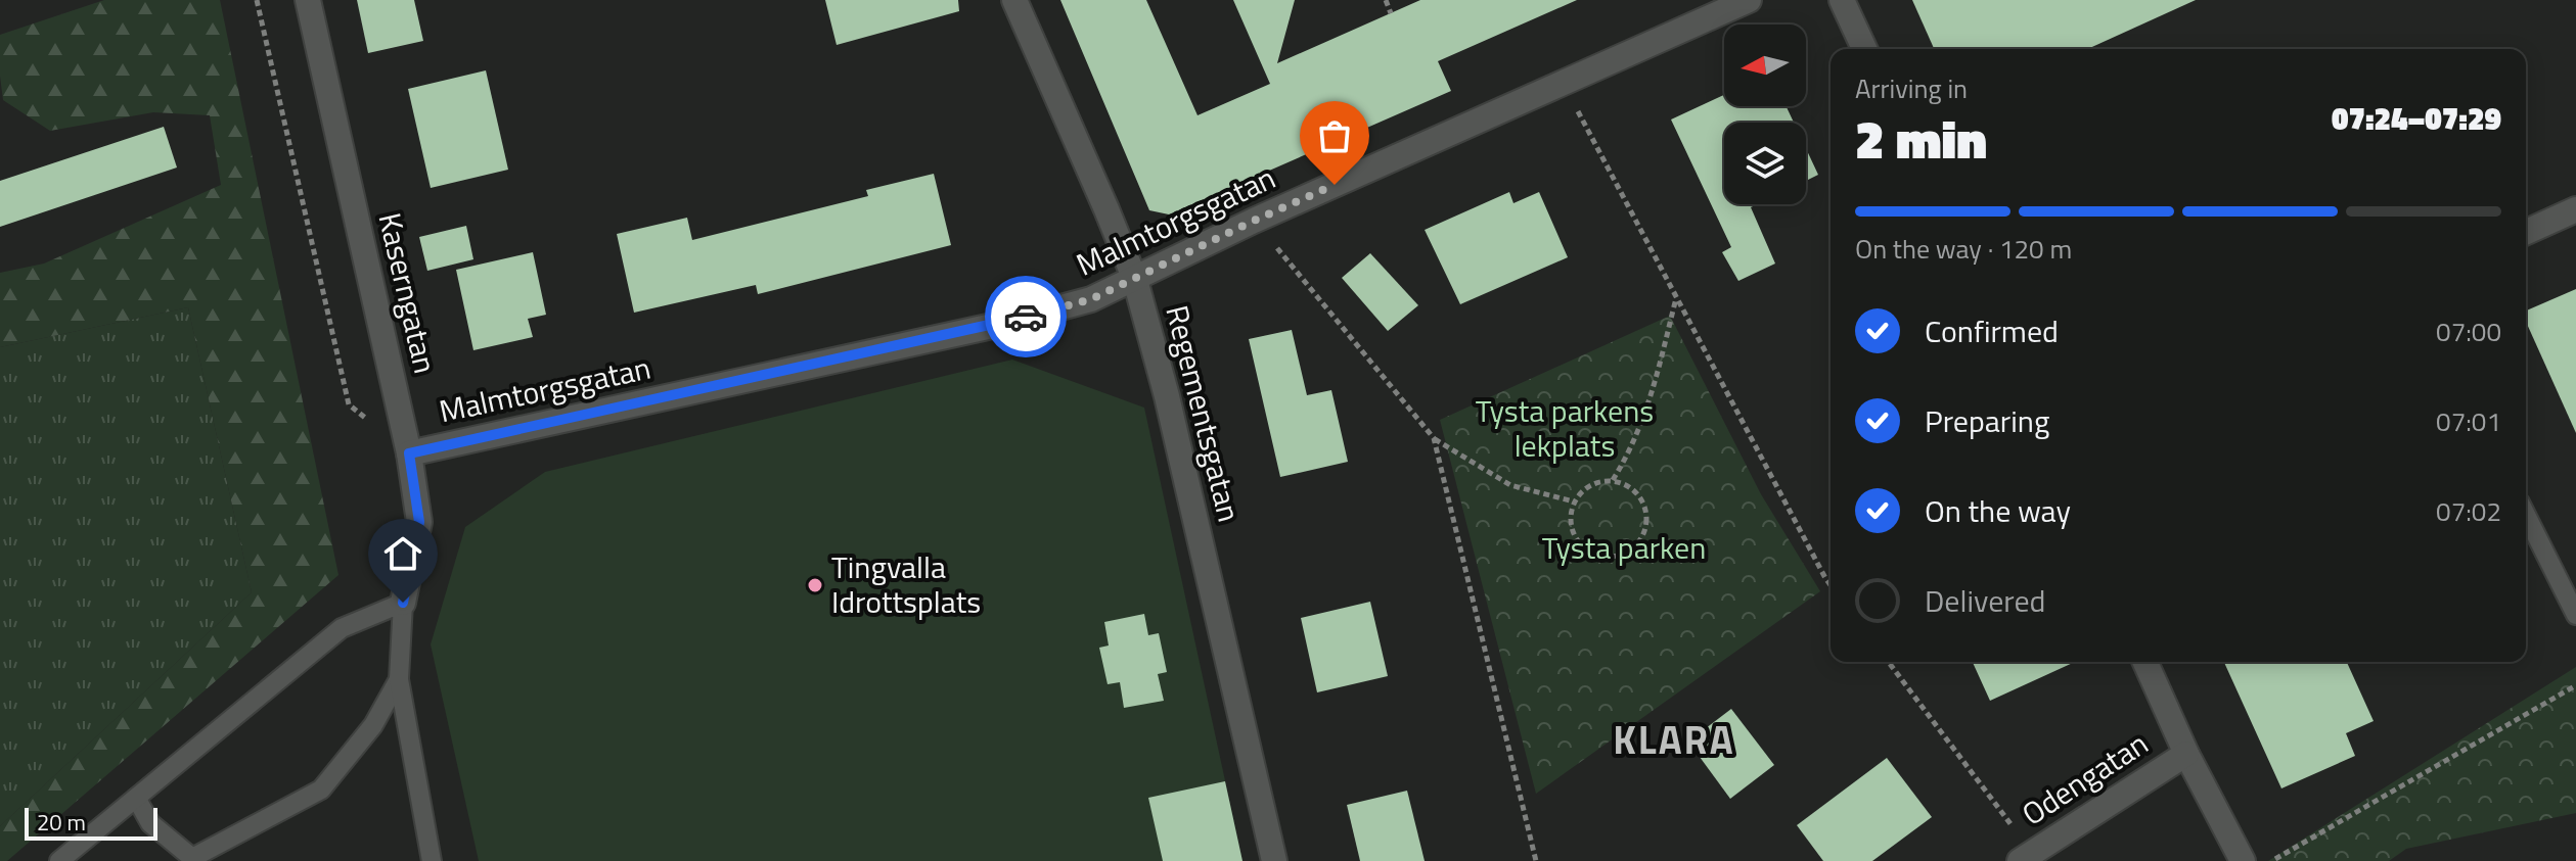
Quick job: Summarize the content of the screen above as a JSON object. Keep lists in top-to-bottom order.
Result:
{
  "streets": {
    "street": [
      "Malmtorgsgatan",
      "Kaserngatan",
      "Regementsgatan",
      "Odengatan"
    ]
  },
  "crossings": [
    ["Malmtorgsgatan", "Kaserngatan"],
    ["Malmtorgsgatan", "Regementsgatan"]
  ],
  "districts": ["KLARA"],
  "parks": ["Tysta parkens lekplats", "Tysta parken"],
  "places": ["Tingvalla Idrottsplats"],
  "scale_bar": "20 m",
  "north": "left",
  "page": {
    "heading": ["2 min", "Arriving in", "07:24–07:29"],
    "bar": "On the way · 120 m",
    "list": [
      ["Confirmed", "07:00"],
      ["Preparing", "07:01"],
      ["On the way", "07:02"],
      "Delivered"
    ],
    "scale": "20 m"
  }
}
